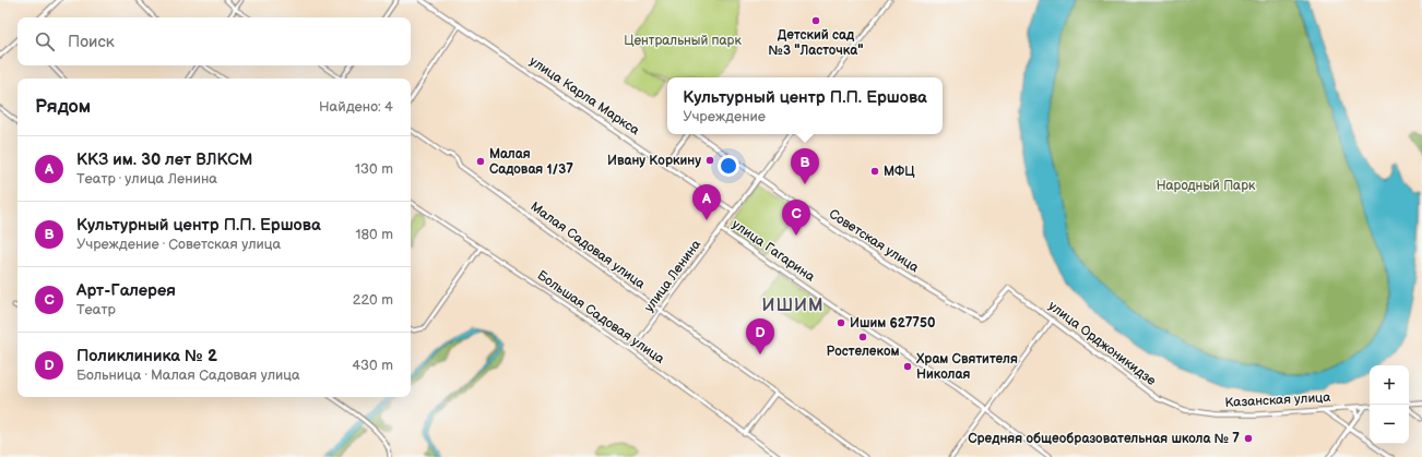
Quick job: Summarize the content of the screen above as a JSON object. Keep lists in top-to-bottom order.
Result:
{
  "streets": {
    "main road": [
      "улица Карла Маркса",
      "Советская улица",
      "улица Гагарина",
      "улица Ленина",
      "улица Орджоникидзе",
      "Казанская улица"
    ],
    "street": ["Малая Садовая улица", "Большая Садовая улица"]
  },
  "crossings": [
    ["улица Карла Маркса", "улица Ленина"],
    ["Советская улица", "улица Ленина"],
    ["Советская улица", "улица Орджоникидзе"],
    ["Малая Садовая улица", "улица Ленина"],
    ["улица Гагарина", "улица Ленина"],
    ["улица Ленина", "Большая Садовая улица"],
    ["улица Орджоникидзе", "Казанская улица"]
  ],
  "districts": ["ИШИМ"],
  "parks": ["Центральный парк", "Народный Парк"],
  "places": [
    "Детский сад №3 \"Ласточка\"",
    "Ивану Коркину",
    "Малая Садовая 1/37",
    "МФЦ",
    "Ишим 627750",
    "Ростелеком",
    "Храм Святителя Николая",
    "Средняя общеобразовательная школа № 7"
  ],
  "page": {
    "search": "Поиск",
    "popup": ["Культурный центр П.П. Ершова", "Учреждение"],
    "heading": ["Рядом", "Найдено: 4"],
    "list": [
      {
        "mark": "A",
        "name": "ККЗ им. 30 лет ВЛКСМ",
        "note": "Театр · улица Ленина",
        "value": "130 m"
      },
      {
        "mark": "B",
        "name": "Культурный центр П.П. Ершова",
        "note": "Учреждение · Советская улица",
        "value": "180 m"
      },
      {
        "mark": "C",
        "name": "Арт-Галерея",
        "note": "Театр",
        "value": "220 m"
      },
      {
        "mark": "D",
        "name": "Поликлиника № 2",
        "note": "Больница · Малая Садовая улица",
        "value": "430 m"
      }
    ],
    "pins": [
      "B",
      "A",
      "C",
      "D"
    ],
    "map_buttons": ["+", "−"]
  }
}
